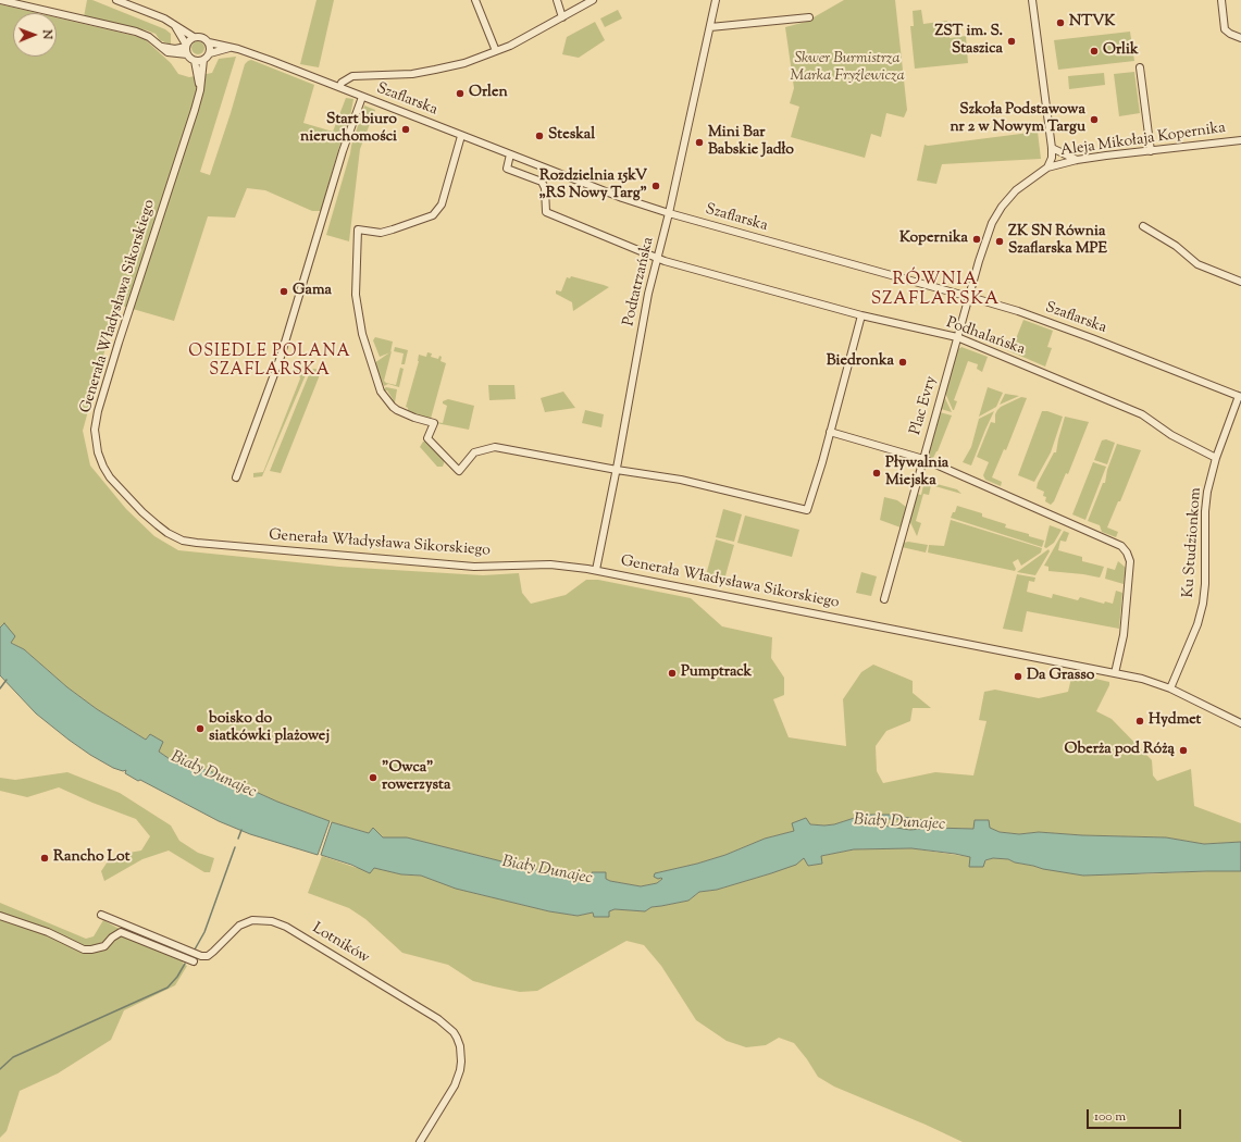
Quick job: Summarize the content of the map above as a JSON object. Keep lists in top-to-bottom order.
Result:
{
  "streets": {
    "street": [
      "Szaflarska",
      "Aleja Mikołaja Kopernika",
      "Podtatrzańska",
      "Generała Władysława Sikorskiego",
      "Podhalańska",
      "Plac Evry",
      "Ku Studzionkom",
      "Lotników"
    ]
  },
  "crossings": [
    ["Szaflarska", "Aleja Mikołaja Kopernika"],
    ["Szaflarska", "Podtatrzańska"],
    ["Szaflarska", "Generała Władysława Sikorskiego"],
    ["Szaflarska", "Podhalańska"],
    ["Szaflarska", "Plac Evry"],
    ["Szaflarska", "Ku Studzionkom"],
    ["Aleja Mikołaja Kopernika", "Plac Evry"],
    ["Podtatrzańska", "Generała Władysława Sikorskiego"],
    ["Podtatrzańska", "Podhalańska"],
    ["Generała Władysława Sikorskiego", "Ku Studzionkom"],
    ["Podhalańska", "Plac Evry"],
    ["Podhalańska", "Ku Studzionkom"]
  ],
  "districts": ["RÓWNIA SZAFLARSKA", "OSIEDLE POLANA SZAFLARSKA"],
  "water": ["Biały Dunajec"],
  "parks": ["Skwer Burmistrza Marka Fryźlewicza"],
  "places": [
    "NTVK",
    "ZST im. S. Staszica",
    "Orlik",
    "Orlen",
    "Szkoła Podstawowa nr 2 w Nowym Targu",
    "Start biuro nieruchomości",
    "Steskal",
    "Mini Bar Babskie Jadło",
    "Rozdzielnia 15kV „RS Nowy Targ”",
    "Kopernika",
    "ZK SN Równia Szaflarska MPE",
    "Gama",
    "Biedronka",
    "Pływalnia Miejska",
    "Pumptrack",
    "Da Grasso",
    "Hydmet",
    "boisko do siatkówki plażowej",
    "Oberża pod Różą",
    "\"Owca\" rowerzysta",
    "Rancho Lot"
  ],
  "scale_bar": "100 m",
  "north": "right"
}
